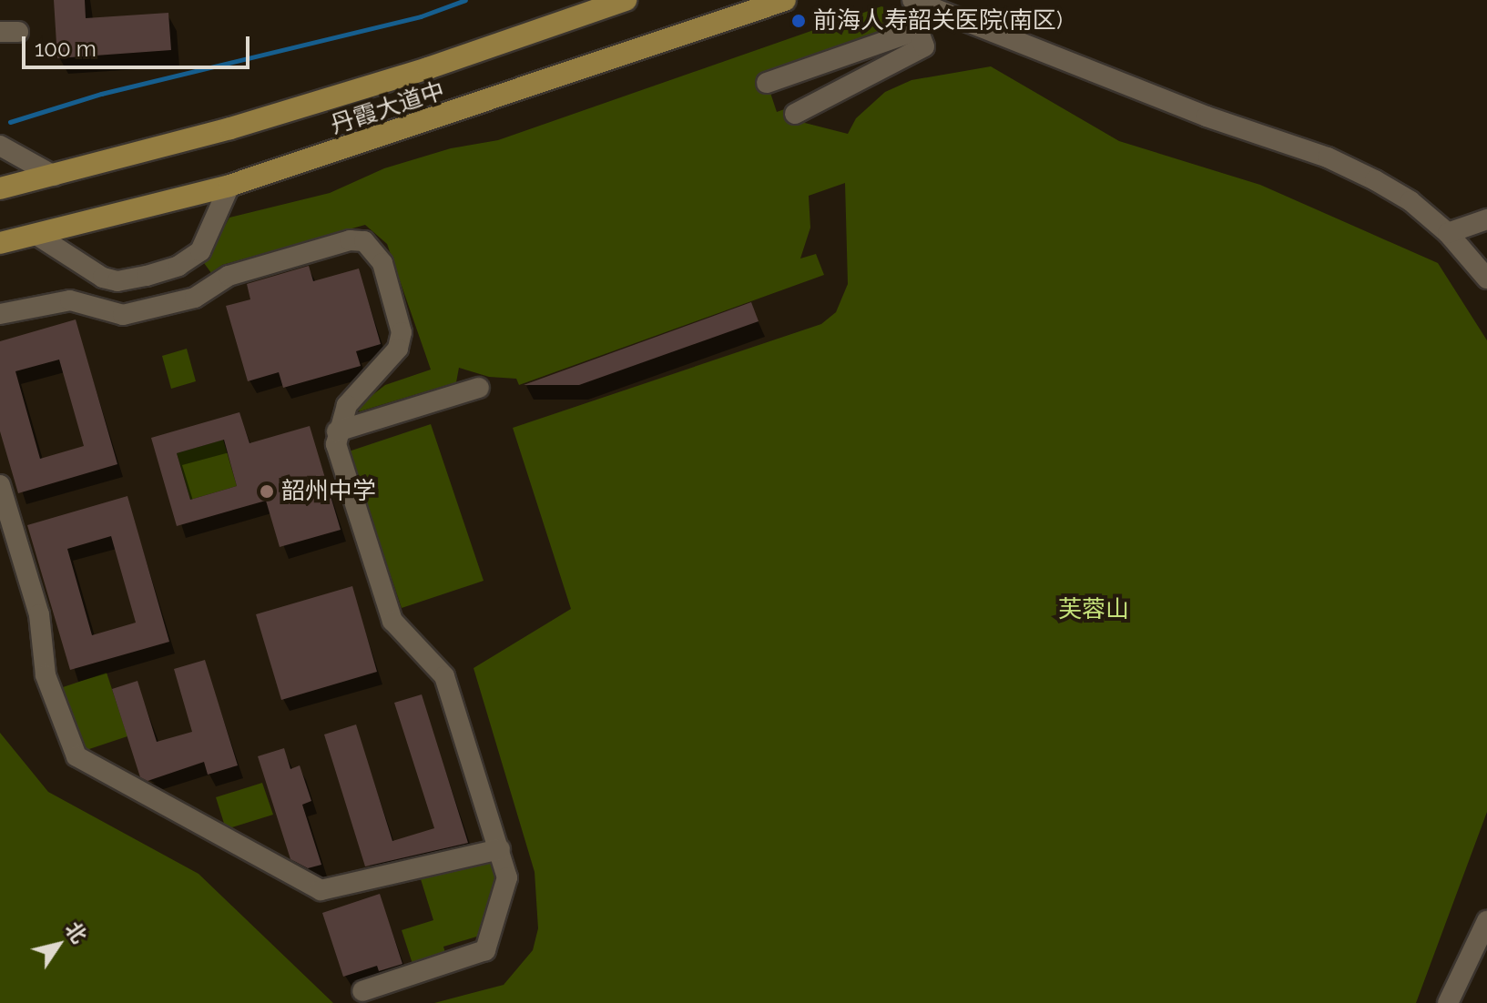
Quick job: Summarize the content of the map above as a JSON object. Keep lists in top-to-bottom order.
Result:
{
  "streets": {
    "main road": ["丹霞大道中"]
  },
  "parks": ["芙蓉山"],
  "places": ["前海人寿韶关医院(南区)", "韶州中学"],
  "scale_bar": "100 m",
  "north": "top right"
}
